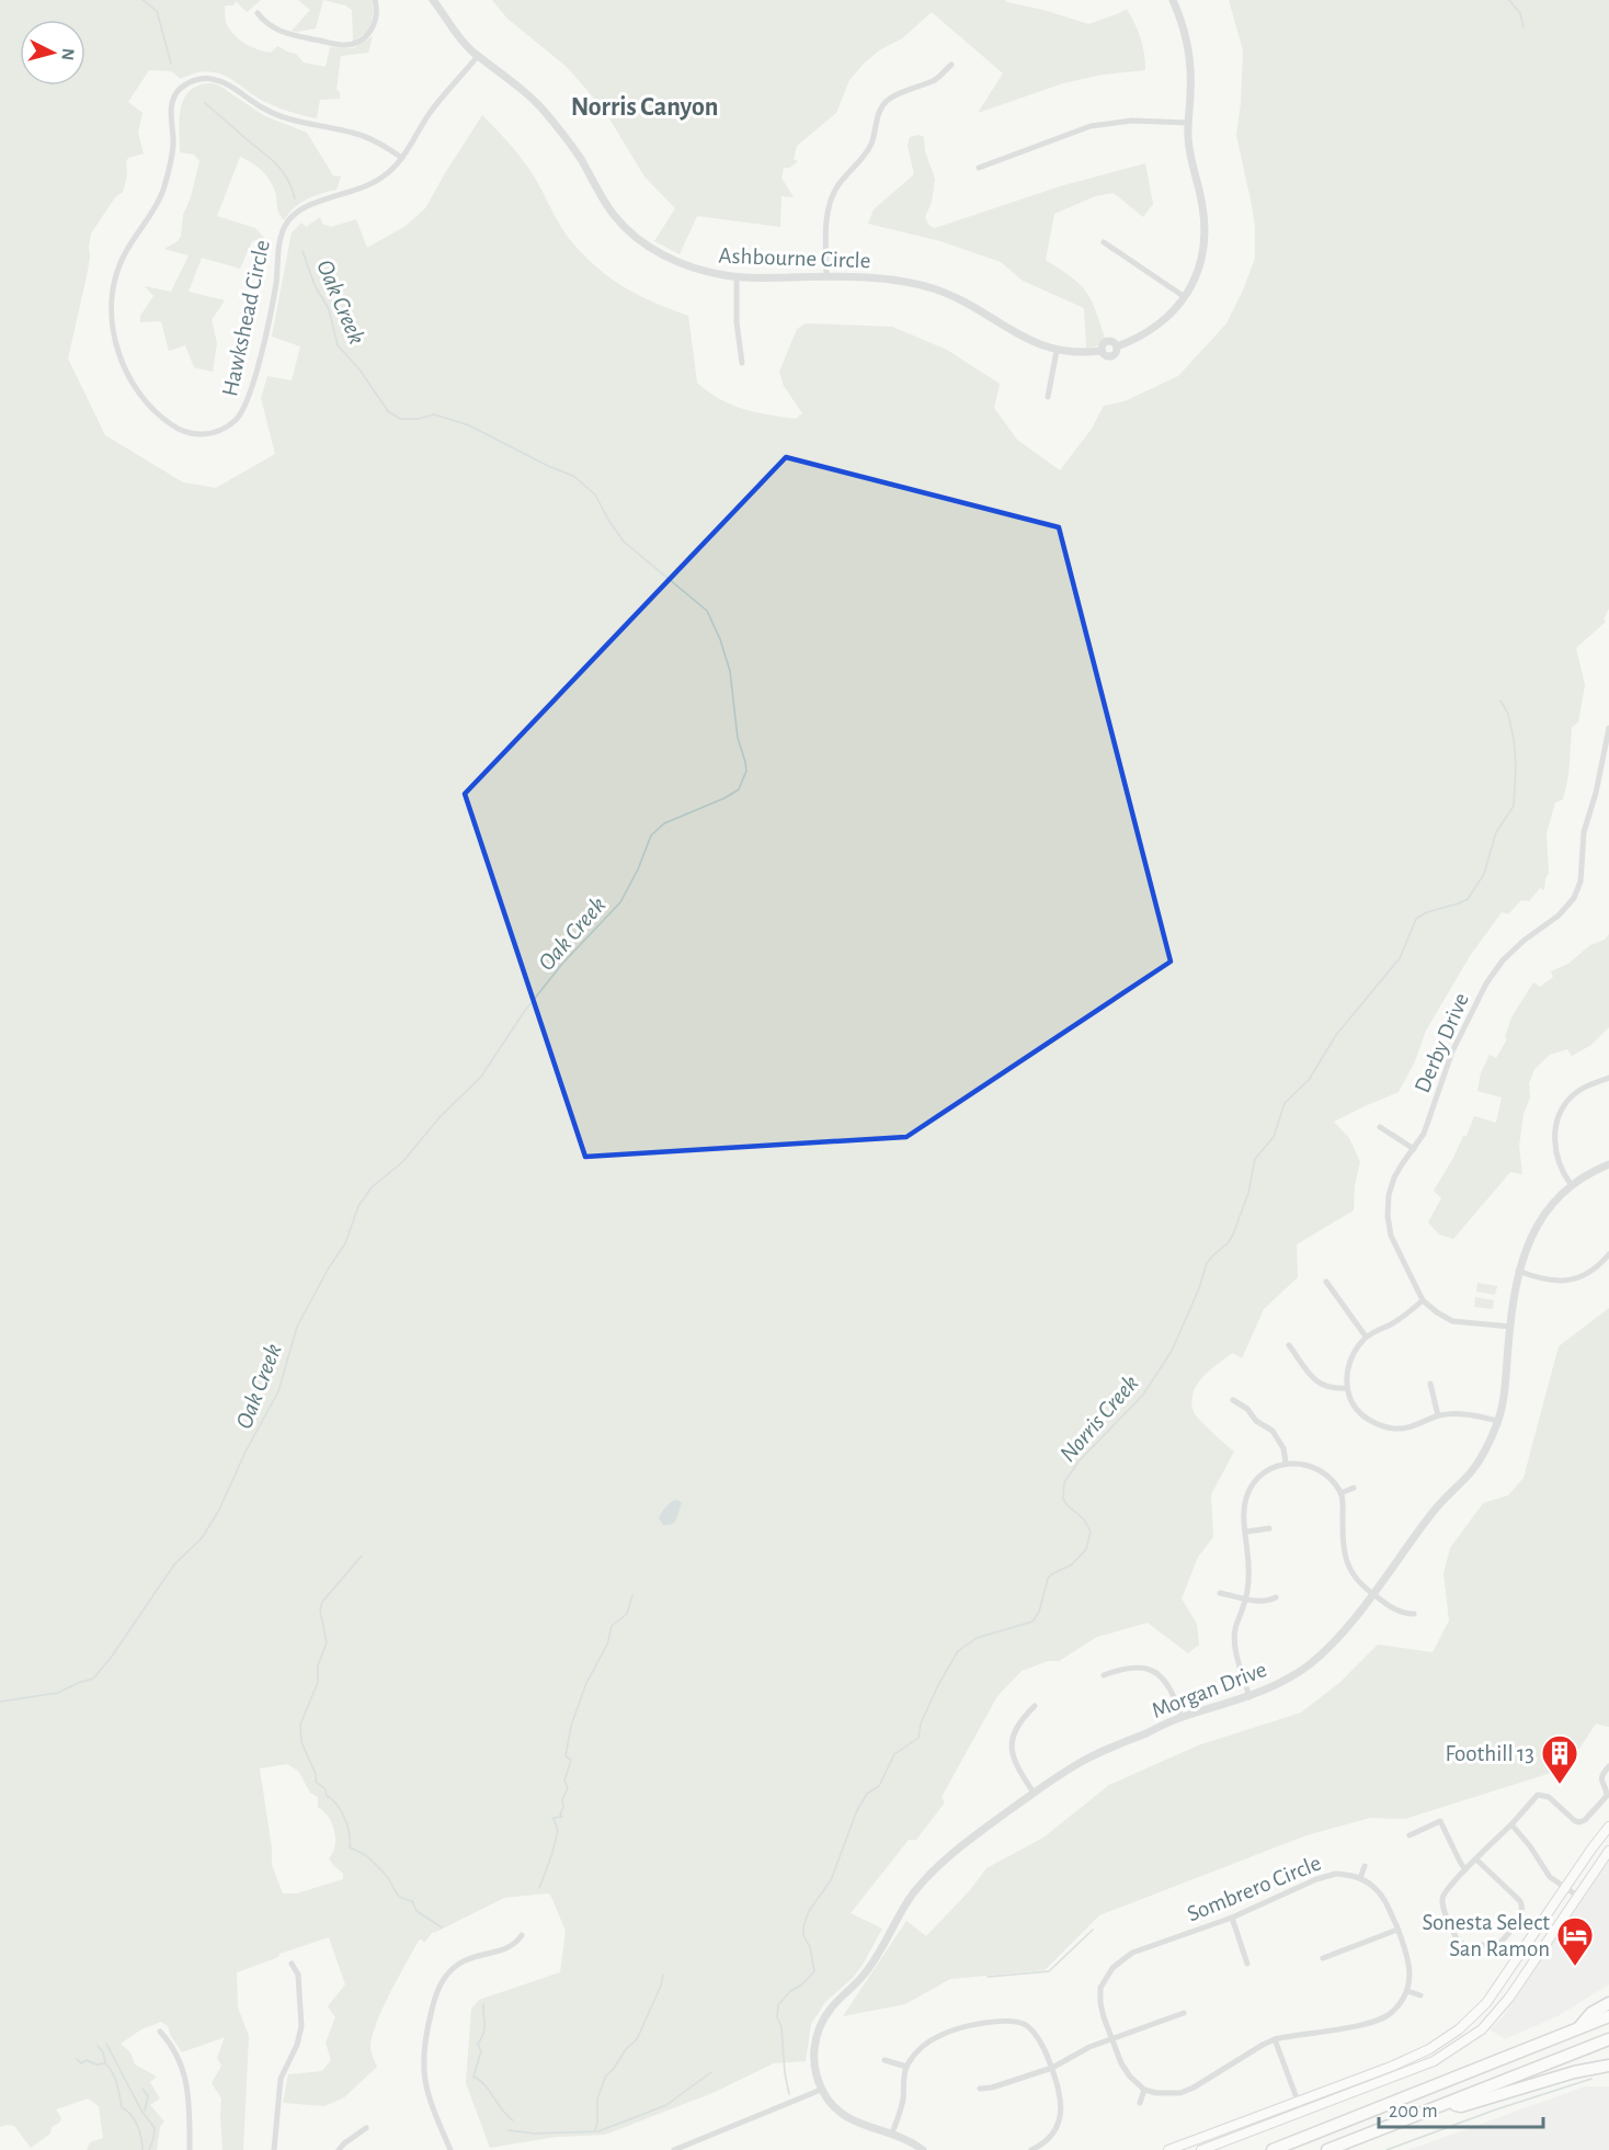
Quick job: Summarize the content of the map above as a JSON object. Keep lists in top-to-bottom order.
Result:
{
  "streets": {
    "street": [
      "Ashbourne Circle",
      "Hawkshead Circle",
      "Derby Drive",
      "Morgan Drive",
      "Sombrero Circle"
    ]
  },
  "crossings": [
    ["Ashbourne Circle", "Hawkshead Circle"],
    ["Derby Drive", "Morgan Drive"]
  ],
  "districts": ["Norris Canyon"],
  "water": ["Oak Creek", "Norris Creek"],
  "places": {
    "building": ["Foothill 13"],
    "hotel": ["Sonesta Select San Ramon"]
  },
  "scale_bar": "200 m",
  "north": "right"
}
